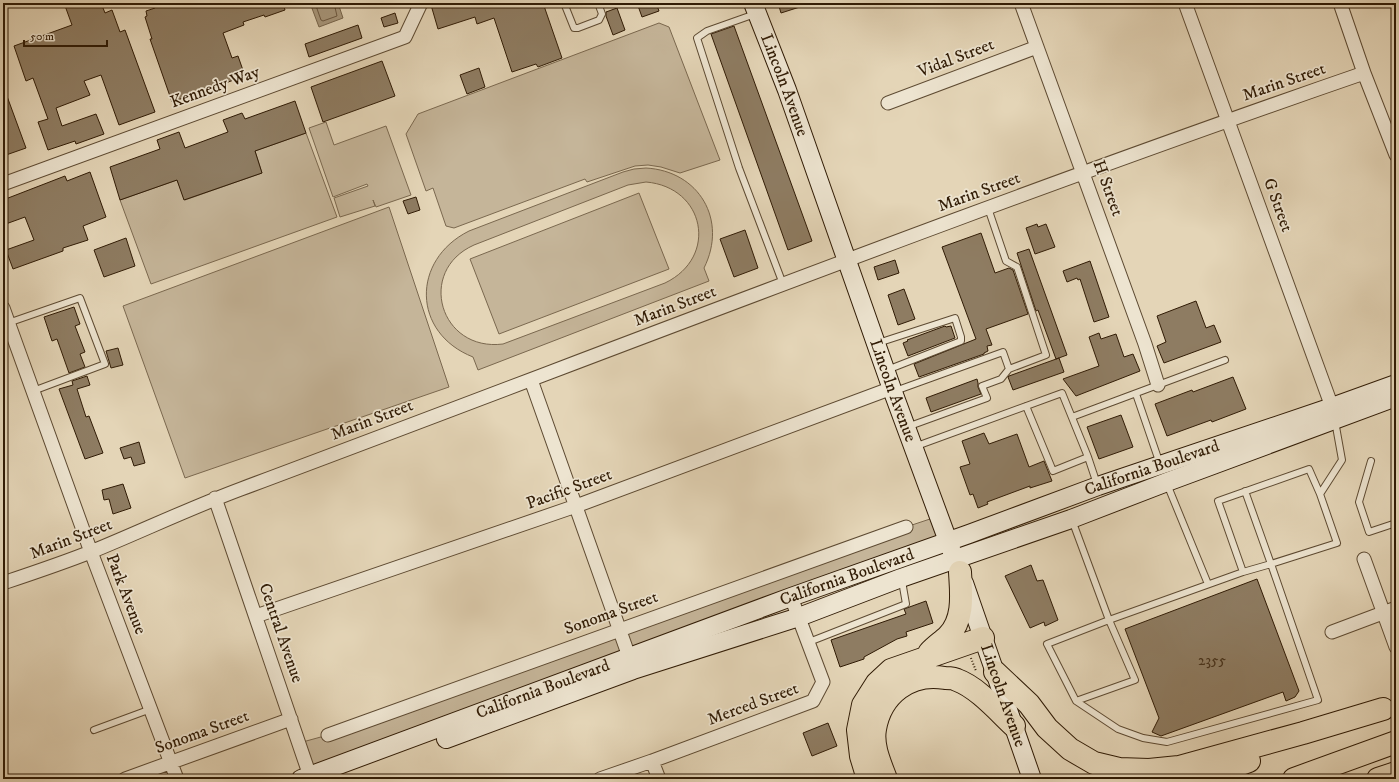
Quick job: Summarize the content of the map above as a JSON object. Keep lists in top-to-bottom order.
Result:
{
  "streets": {
    "street": [
      "Vidal Street",
      "Marin Street",
      "Lincoln Avenue",
      "Kennedy Way",
      "H Street",
      "G Street",
      "California Boulevard",
      "Pacific Street",
      "Park Avenue",
      "Sonoma Street",
      "Central Avenue",
      "Merced Street"
    ]
  },
  "crossings": [
    ["Vidal Street", "H Street"],
    ["Marin Street", "Lincoln Avenue"],
    ["Marin Street", "H Street"],
    ["Marin Street", "G Street"],
    ["Marin Street", "Park Avenue"],
    ["Marin Street", "Central Avenue"],
    ["Lincoln Avenue", "California Boulevard"],
    ["Lincoln Avenue", "Pacific Street"],
    ["G Street", "California Boulevard"],
    ["California Boulevard", "Central Avenue"],
    ["California Boulevard", "Merced Street"],
    ["Pacific Street", "Central Avenue"],
    ["Park Avenue", "Sonoma Street"],
    ["Sonoma Street", "Central Avenue"]
  ],
  "house_numbers": ["2355"],
  "scale_bar": "50 m"
}
